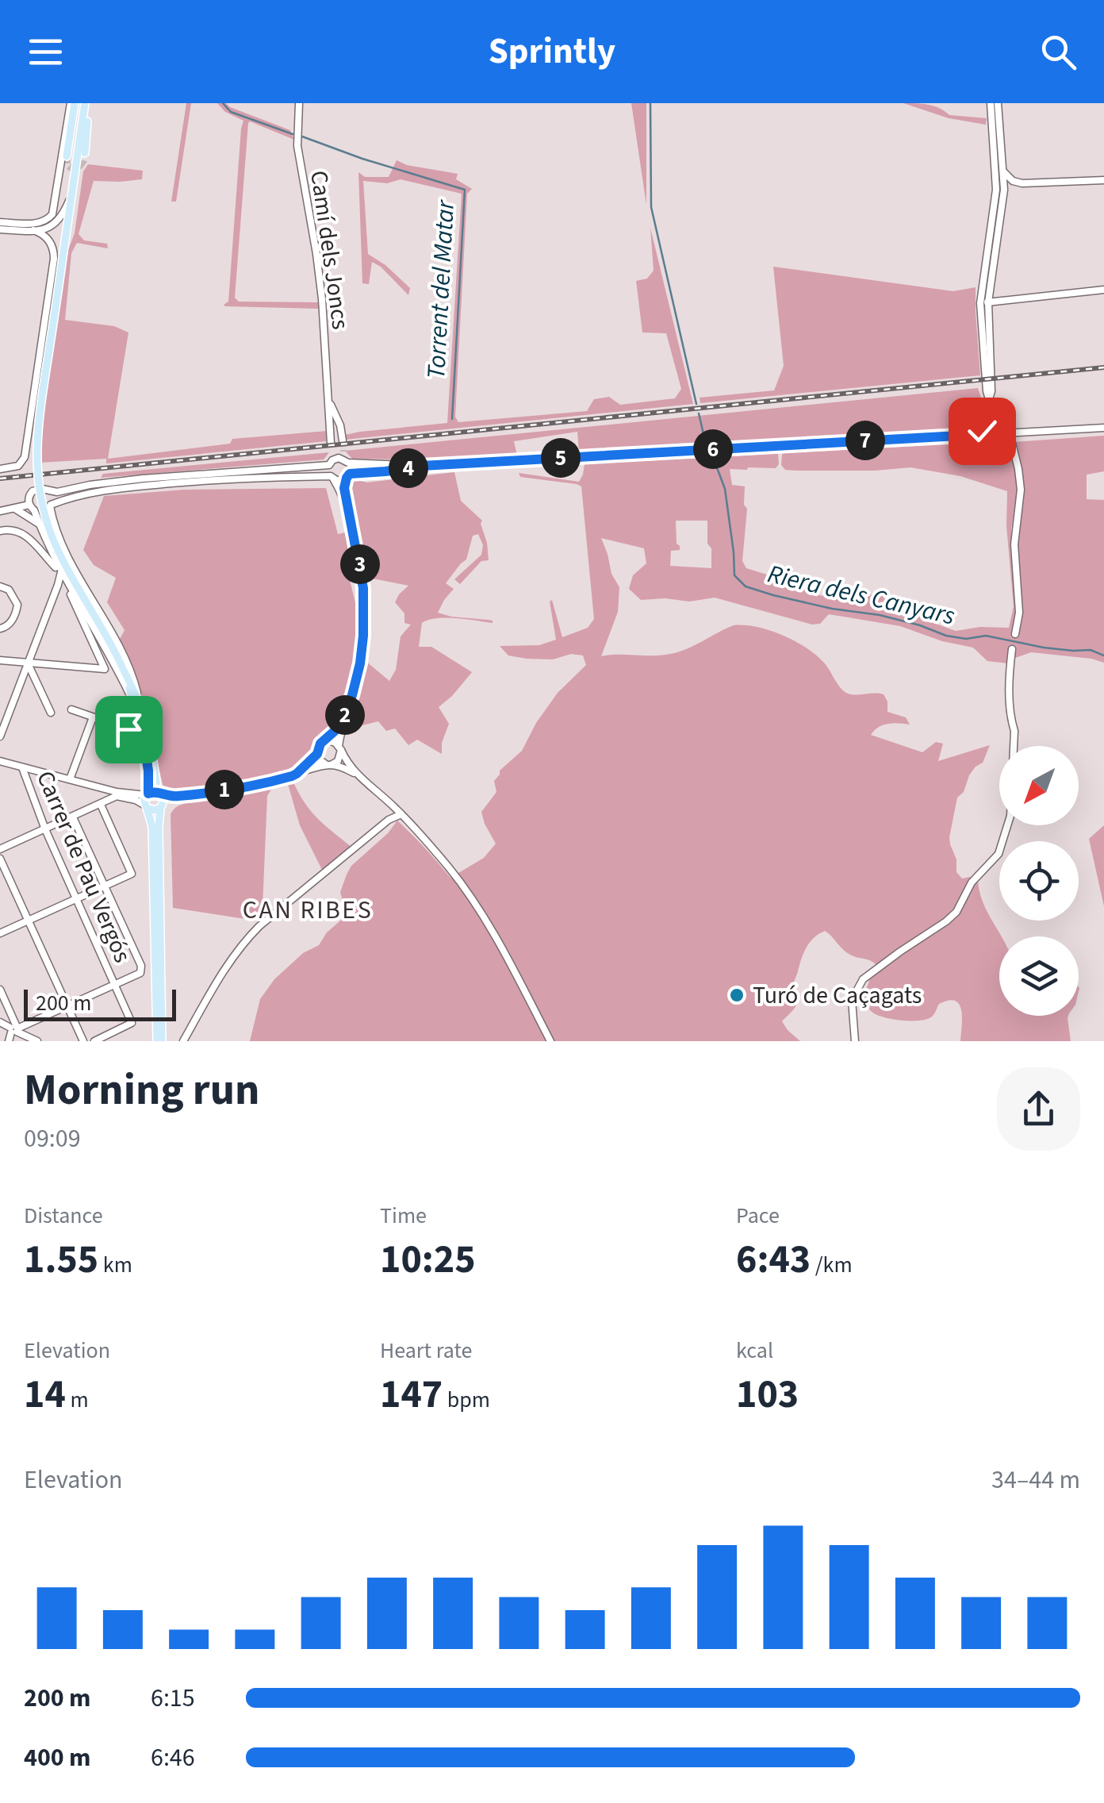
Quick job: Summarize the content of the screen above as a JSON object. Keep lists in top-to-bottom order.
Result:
{
  "streets": {
    "street": ["Camí dels Joncs", "Carrer de Pau Vergós"]
  },
  "districts": ["CAN RIBES"],
  "water": ["Torrent del Matar", "Riera dels Canyars"],
  "places": ["Turó de Caçagats"],
  "scale_bar": "200 m",
  "north": "bottom left",
  "page": {
    "header": "Sprintly",
    "pins": [
      "7",
      "6",
      "5",
      "4",
      "3",
      "2",
      "1"
    ],
    "scale": "200 m",
    "heading": ["Morning run", "09:09"],
    "stats": [
      ["Distance", "1.55 km"],
      ["Time", "10:25"],
      ["Pace", "6:43 /km"],
      ["Elevation", "14 m"],
      ["Heart rate", "147 bpm"],
      ["kcal", "103"]
    ],
    "chart": ["Elevation", "34–44 m"],
    "list": [
      {
        "name": "200 m",
        "note": "6:15"
      },
      {
        "name": "400 m",
        "note": "6:46"
      }
    ]
  }
}
